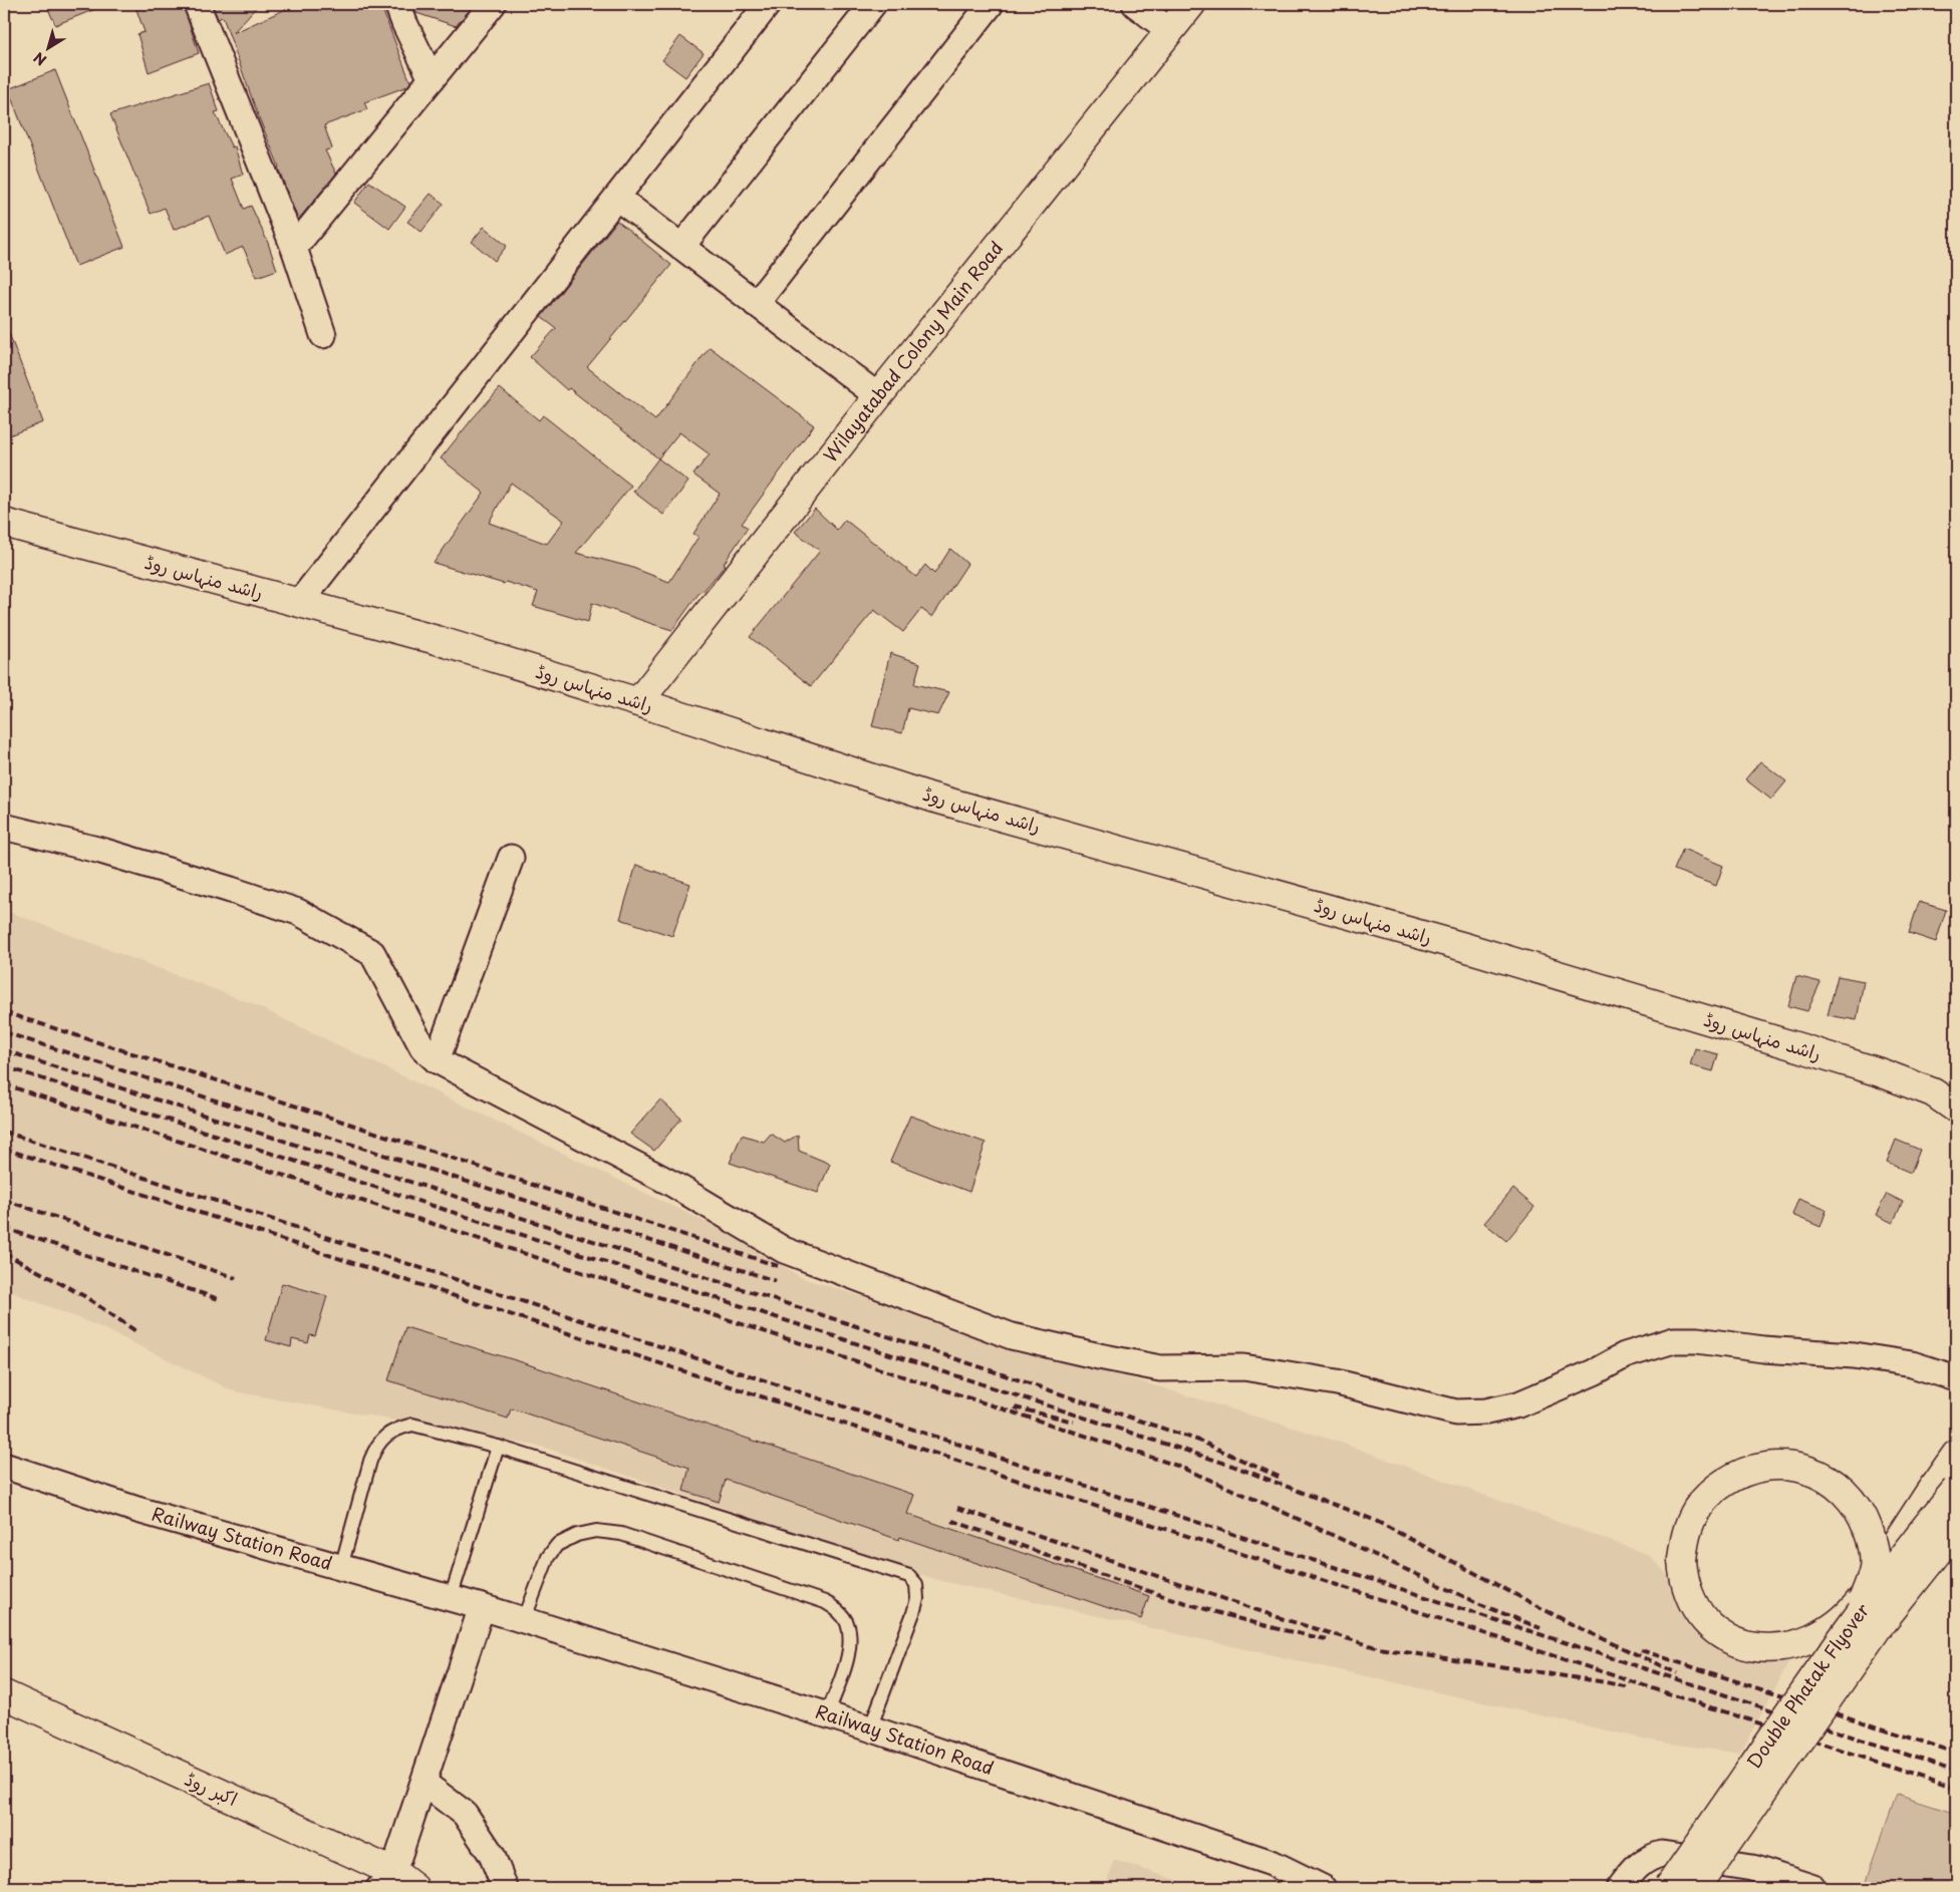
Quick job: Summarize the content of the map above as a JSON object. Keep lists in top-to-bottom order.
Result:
{
  "streets": {
    "main road": [
      "Wilayatabad Colony Main Road",
      "راشد منہاس روڈ",
      "Double Phatak Flyover",
      "اکبر روڈ"
    ],
    "street": ["Railway Station Road"]
  },
  "crossings": [
    ["Wilayatabad Colony Main Road", "راشد منہاس روڈ"]
  ],
  "north": "bottom left"
}
